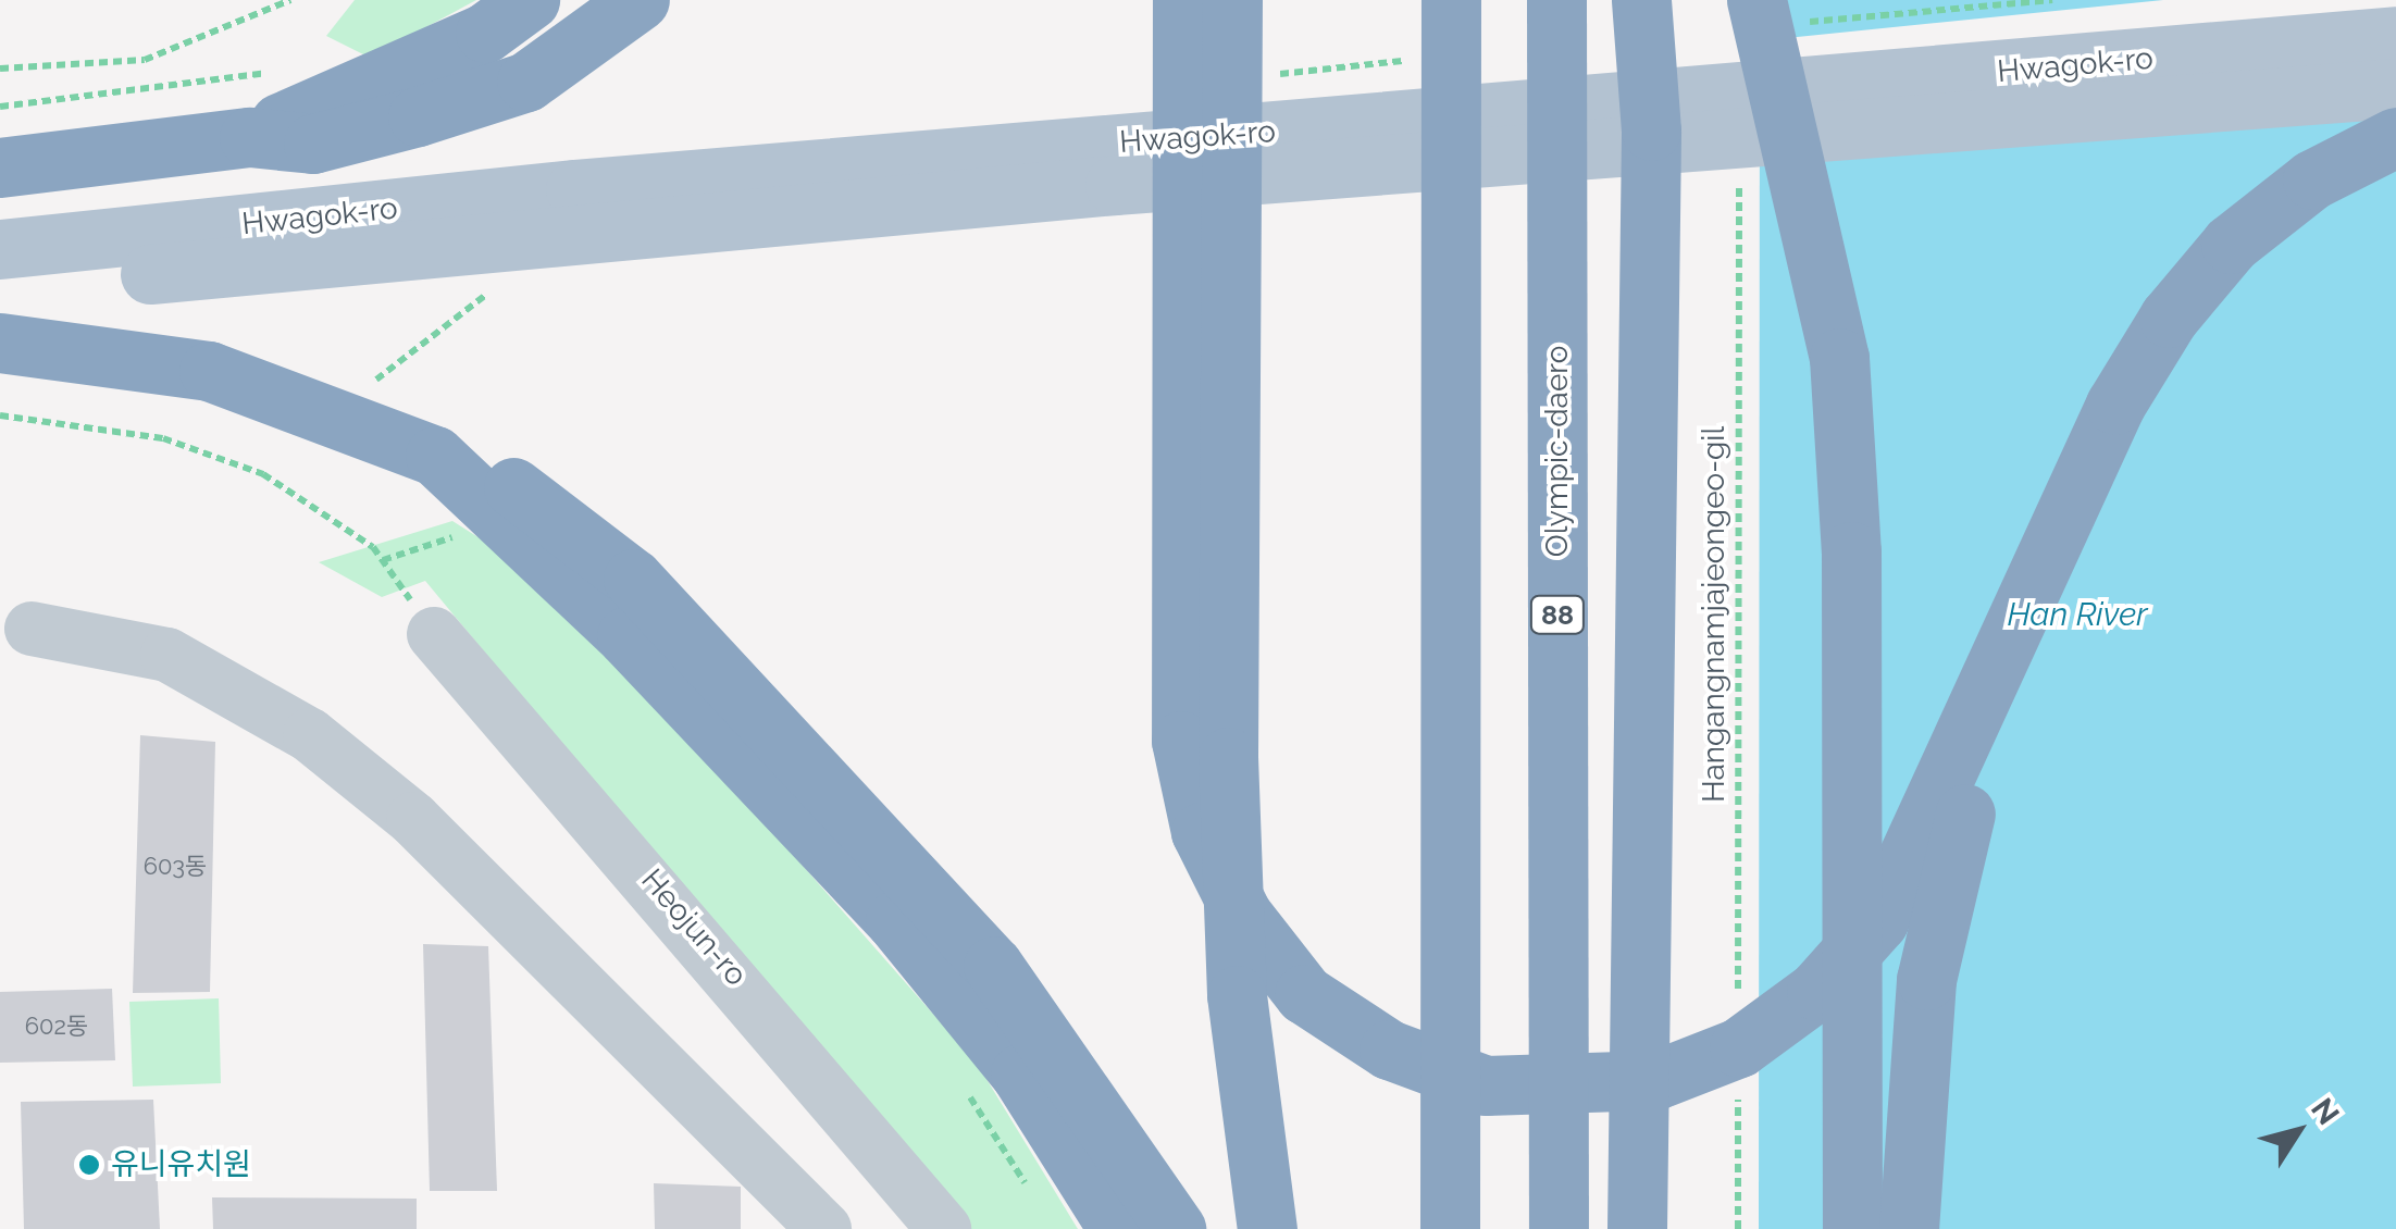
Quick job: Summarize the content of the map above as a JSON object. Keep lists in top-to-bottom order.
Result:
{
  "streets": {
    "highway": ["Olympic-daero", "88"],
    "main road": ["Hwagok-ro"],
    "street": ["Heojun-ro"],
    "path": ["Hangangnamjajeongeo-gil"]
  },
  "water": ["Han River"],
  "places": ["유니유치원"],
  "house_numbers": ["603동", "602동"],
  "north": "top right"
}
